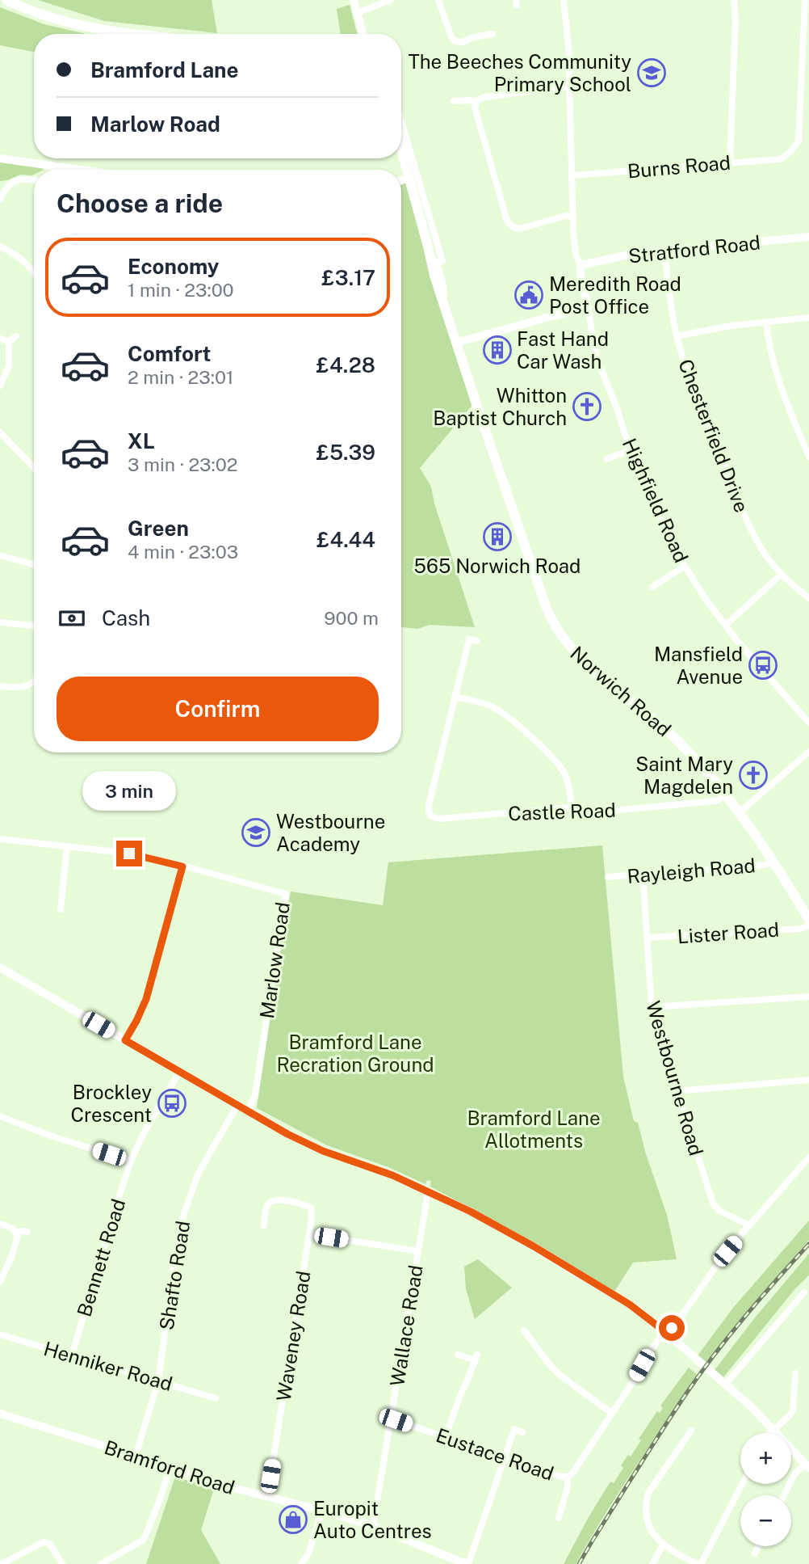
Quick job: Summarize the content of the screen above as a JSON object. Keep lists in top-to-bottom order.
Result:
{
  "streets": {
    "main road": ["Norwich Road"],
    "street": [
      "Burns Road",
      "Stratford Road",
      "Chesterfield Drive",
      "Highfield Road",
      "Castle Road",
      "Rayleigh Road",
      "Lister Road",
      "Marlow Road",
      "Westbourne Road",
      "Bennett Road",
      "Shafto Road",
      "Wallace Road",
      "Waveney Road",
      "Henniker Road",
      "Eustace Road",
      "Bramford Road"
    ]
  },
  "crossings": [
    ["Stratford Road", "Chesterfield Drive"],
    ["Norwich Road", "Castle Road"],
    ["Norwich Road", "Rayleigh Road"],
    ["Rayleigh Road", "Westbourne Road"],
    ["Lister Road", "Westbourne Road"],
    ["Westbourne Road", "Eustace Road"],
    ["Bennett Road", "Henniker Road"],
    ["Shafto Road", "Henniker Road"],
    ["Shafto Road", "Bramford Road"],
    ["Wallace Road", "Eustace Road"],
    ["Wallace Road", "Bramford Road"],
    ["Waveney Road", "Bramford Road"]
  ],
  "parks": ["Bramford Lane Recration Ground", "Bramford Lane Allotments"],
  "places": {
    "school or university": ["The Beeches Community Primary School", "Westbourne Academy"],
    "public building": ["Meredith Road Post Office"],
    "building": ["Fast Hand Car Wash", "565 Norwich Road"],
    "church": ["Whitton Baptist Church", "Saint Mary Magdelen"],
    "bus stop": ["Mansfield Avenue", "Brockley Crescent"],
    "shop": ["Europit Auto Centres"]
  },
  "page": {
    "banner": ["Bramford Lane", "Marlow Road"],
    "heading": "Choose a ride",
    "list": [
      {
        "name": "Economy",
        "note": "1 min · 23:00",
        "value": "£3.17"
      },
      {
        "name": "Comfort",
        "note": "2 min · 23:01",
        "value": "£4.28"
      },
      {
        "name": "XL",
        "note": "3 min · 23:02",
        "value": "£5.39"
      },
      {
        "name": "Green",
        "note": "4 min · 23:03",
        "value": "£4.44"
      }
    ],
    "pay": ["Cash", "900 m"],
    "buttons": "Confirm",
    "bubble": "3 min",
    "map_buttons": ["+", "−"]
  }
}
